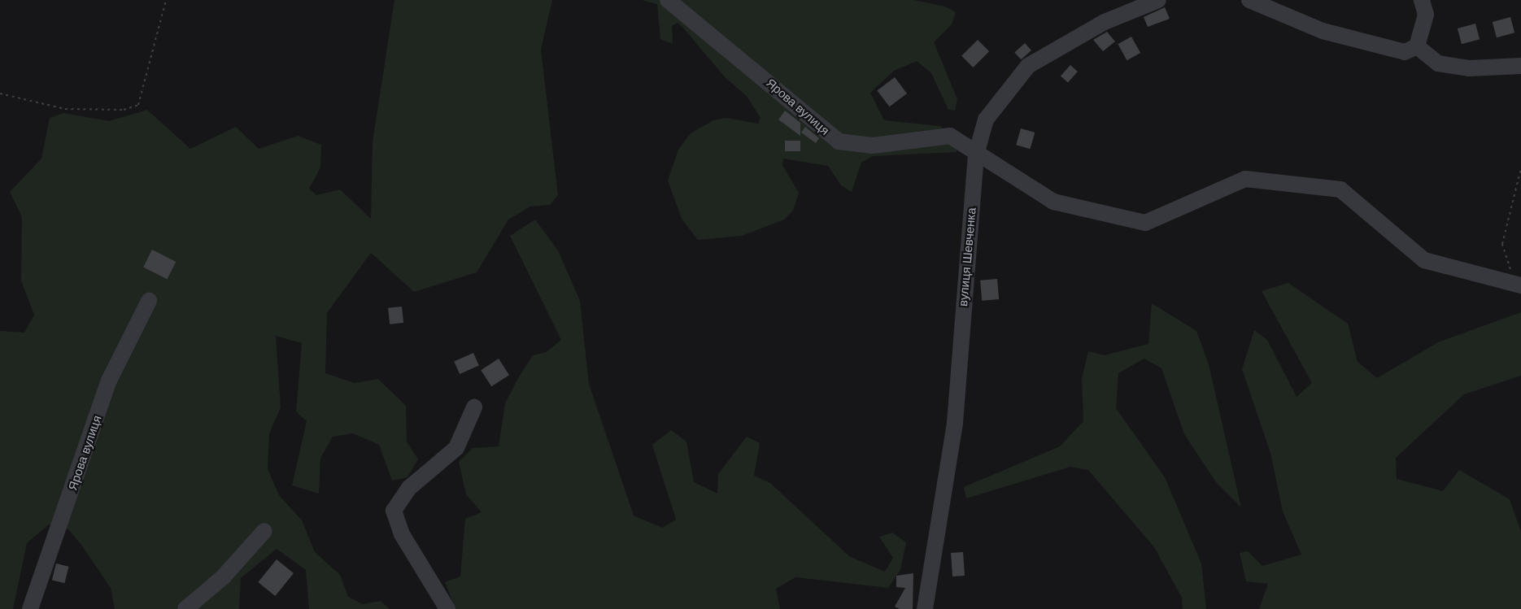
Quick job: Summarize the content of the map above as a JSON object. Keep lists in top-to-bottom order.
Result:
{
  "streets": {
    "street": ["Ярова вулиця", "вулиця Шевченка"]
  },
  "crossings": [
    ["Ярова вулиця", "вулиця Шевченка"]
  ]
}
